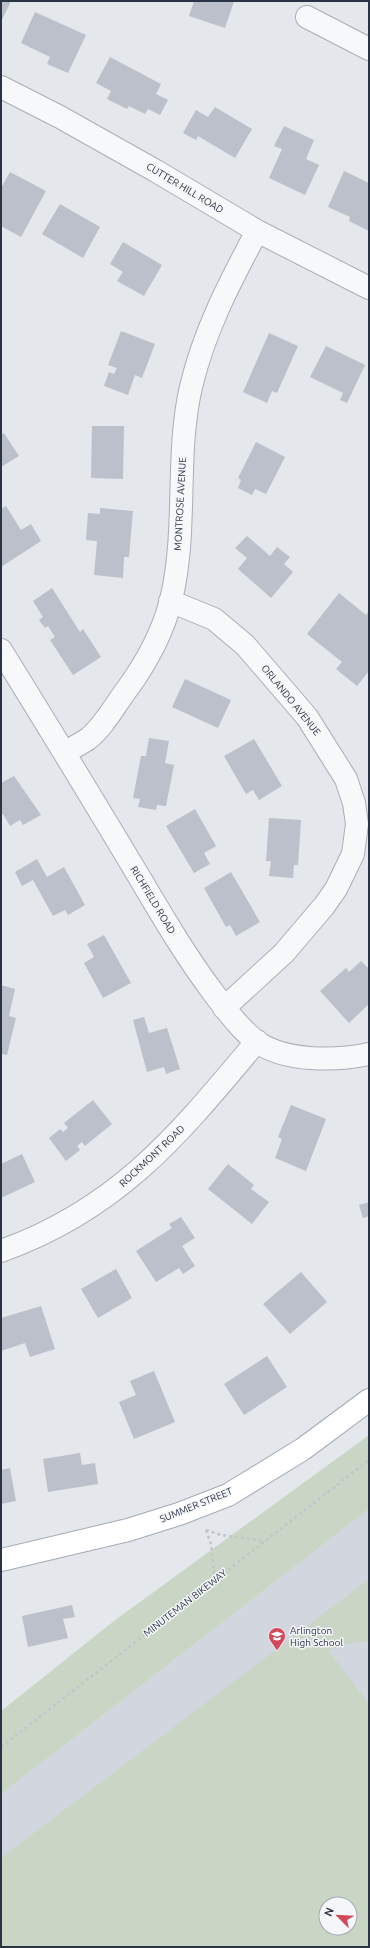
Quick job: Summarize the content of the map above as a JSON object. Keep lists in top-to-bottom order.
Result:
{
  "streets": {
    "main road": ["SUMMER STREET"],
    "street": [
      "CUTTER HILL ROAD",
      "MONTROSE AVENUE",
      "ORLANDO AVENUE",
      "RICHFIELD ROAD",
      "ROCKMONT ROAD"
    ],
    "path": ["MINUTEMAN BIKEWAY"]
  },
  "crossings": [
    ["CUTTER HILL ROAD", "MONTROSE AVENUE"],
    ["MONTROSE AVENUE", "ORLANDO AVENUE"],
    ["MONTROSE AVENUE", "RICHFIELD ROAD"],
    ["ORLANDO AVENUE", "RICHFIELD ROAD"],
    ["RICHFIELD ROAD", "ROCKMONT ROAD"]
  ],
  "places": {
    "school or university": ["Arlington High School"]
  },
  "north": "top left"
}
